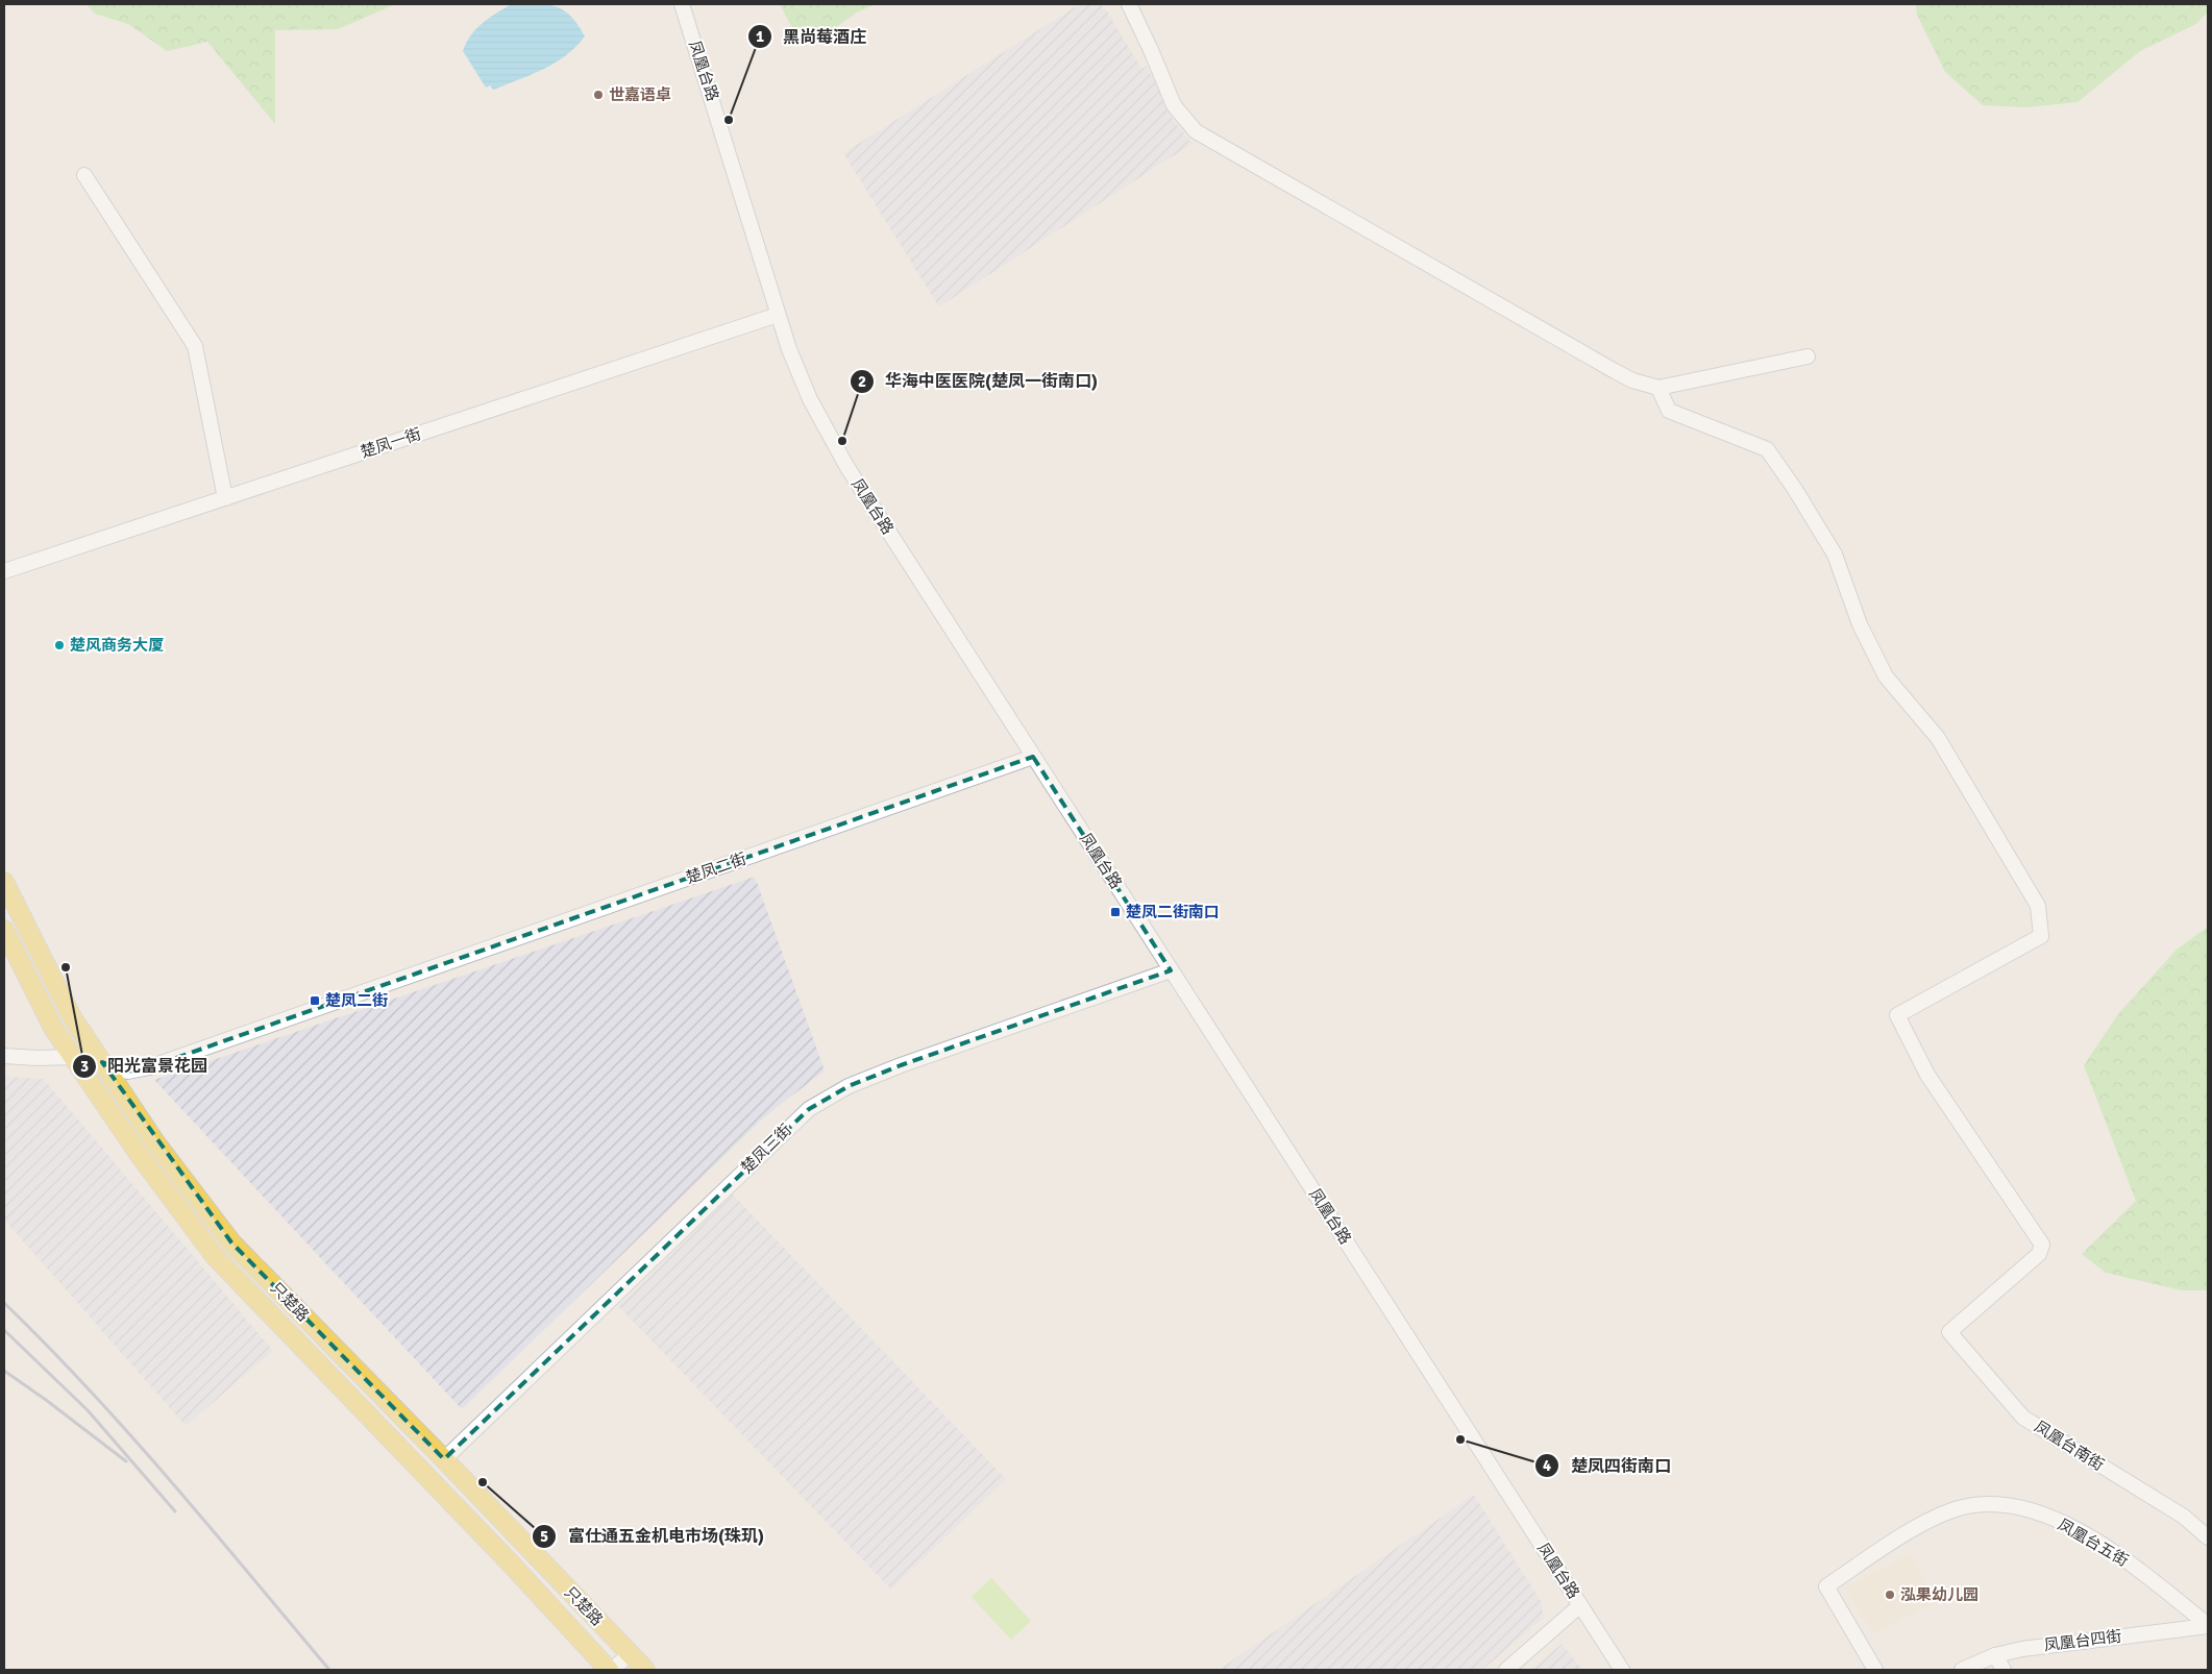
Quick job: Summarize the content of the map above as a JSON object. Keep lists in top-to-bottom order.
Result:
{
  "streets": {
    "main road": ["只楚路"],
    "street": [
      "凤凰台路",
      "楚凤一街",
      "楚凤二街",
      "楚凤三街",
      "凤凰台南街",
      "凤凰台五街",
      "凤凰台四街"
    ]
  },
  "crossings": [
    ["凤凰台路", "楚凤一街"],
    ["凤凰台路", "楚凤二街"],
    ["凤凰台路", "楚凤三街"],
    ["楚凤二街", "只楚路"],
    ["楚凤三街", "只楚路"],
    ["凤凰台五街", "凤凰台四街"]
  ],
  "places": {
    "other": [
      "世嘉语卓",
      "黑尚莓酒庄",
      "华海中医医院(楚凤一街南口)",
      "楚风商务大厦",
      "阳光富景花园",
      "楚凤四街南口",
      "富仕通五金机电市场(珠玑)",
      "泓果幼儿园"
    ],
    "transit": ["楚凤二街南口", "楚凤二街"]
  }
}
